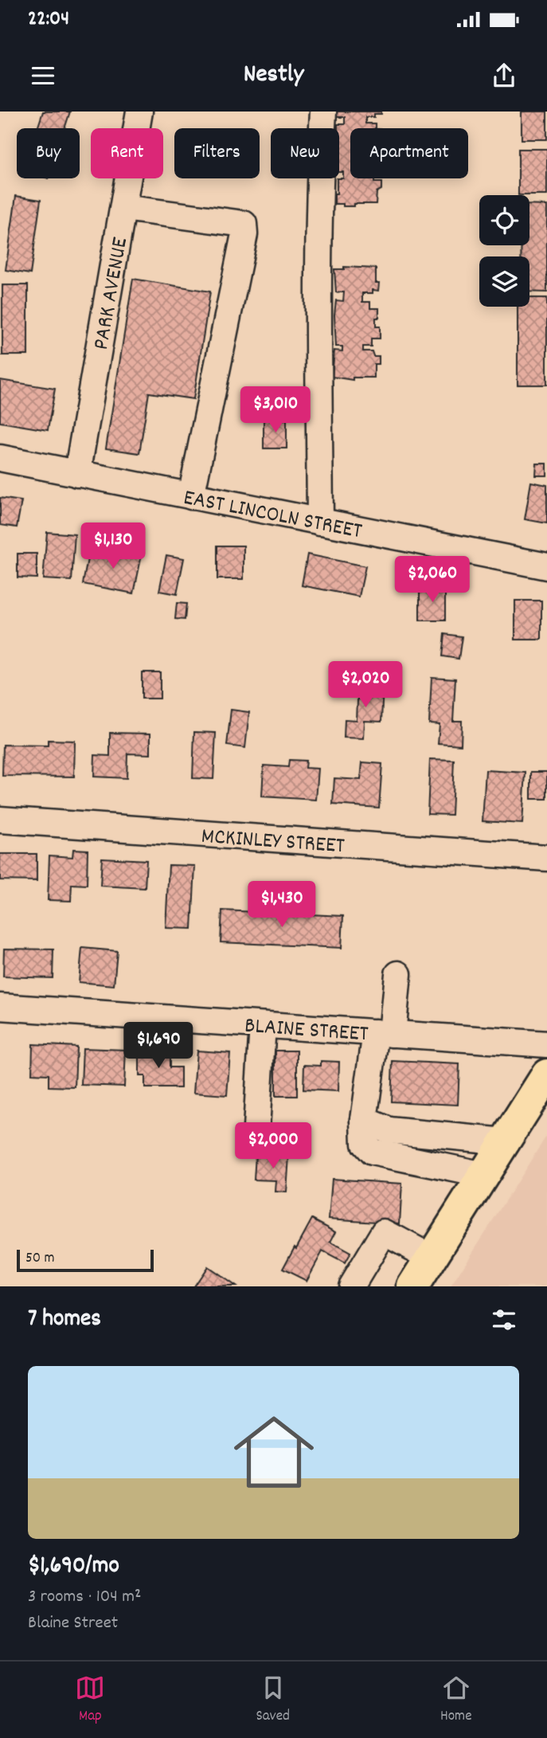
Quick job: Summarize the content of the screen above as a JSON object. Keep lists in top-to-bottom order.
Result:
{
  "streets": {
    "street": [
      "PARK AVENUE",
      "EAST LINCOLN STREET",
      "MCKINLEY STREET",
      "BLAINE STREET"
    ]
  },
  "crossings": [
    ["PARK AVENUE", "EAST LINCOLN STREET"]
  ],
  "scale_bar": "50 m",
  "page": {
    "status": "22:04",
    "header": "Nestly",
    "chip": [
      "Buy",
      "Rent",
      "Filters",
      "New",
      "Apartment"
    ],
    "price": [
      "$3,010",
      "$1,130",
      "$2,060",
      "$2,020",
      "$1,430",
      "$1,690",
      "$2,000"
    ],
    "scale": "50 m",
    "heading": "7 homes",
    "list": [
      {
        "name": "$1,690/mo",
        "note": "3 rooms · 104 m² · Blaine Street"
      }
    ],
    "tabs": ["Map", "Saved", "Home"]
  }
}
